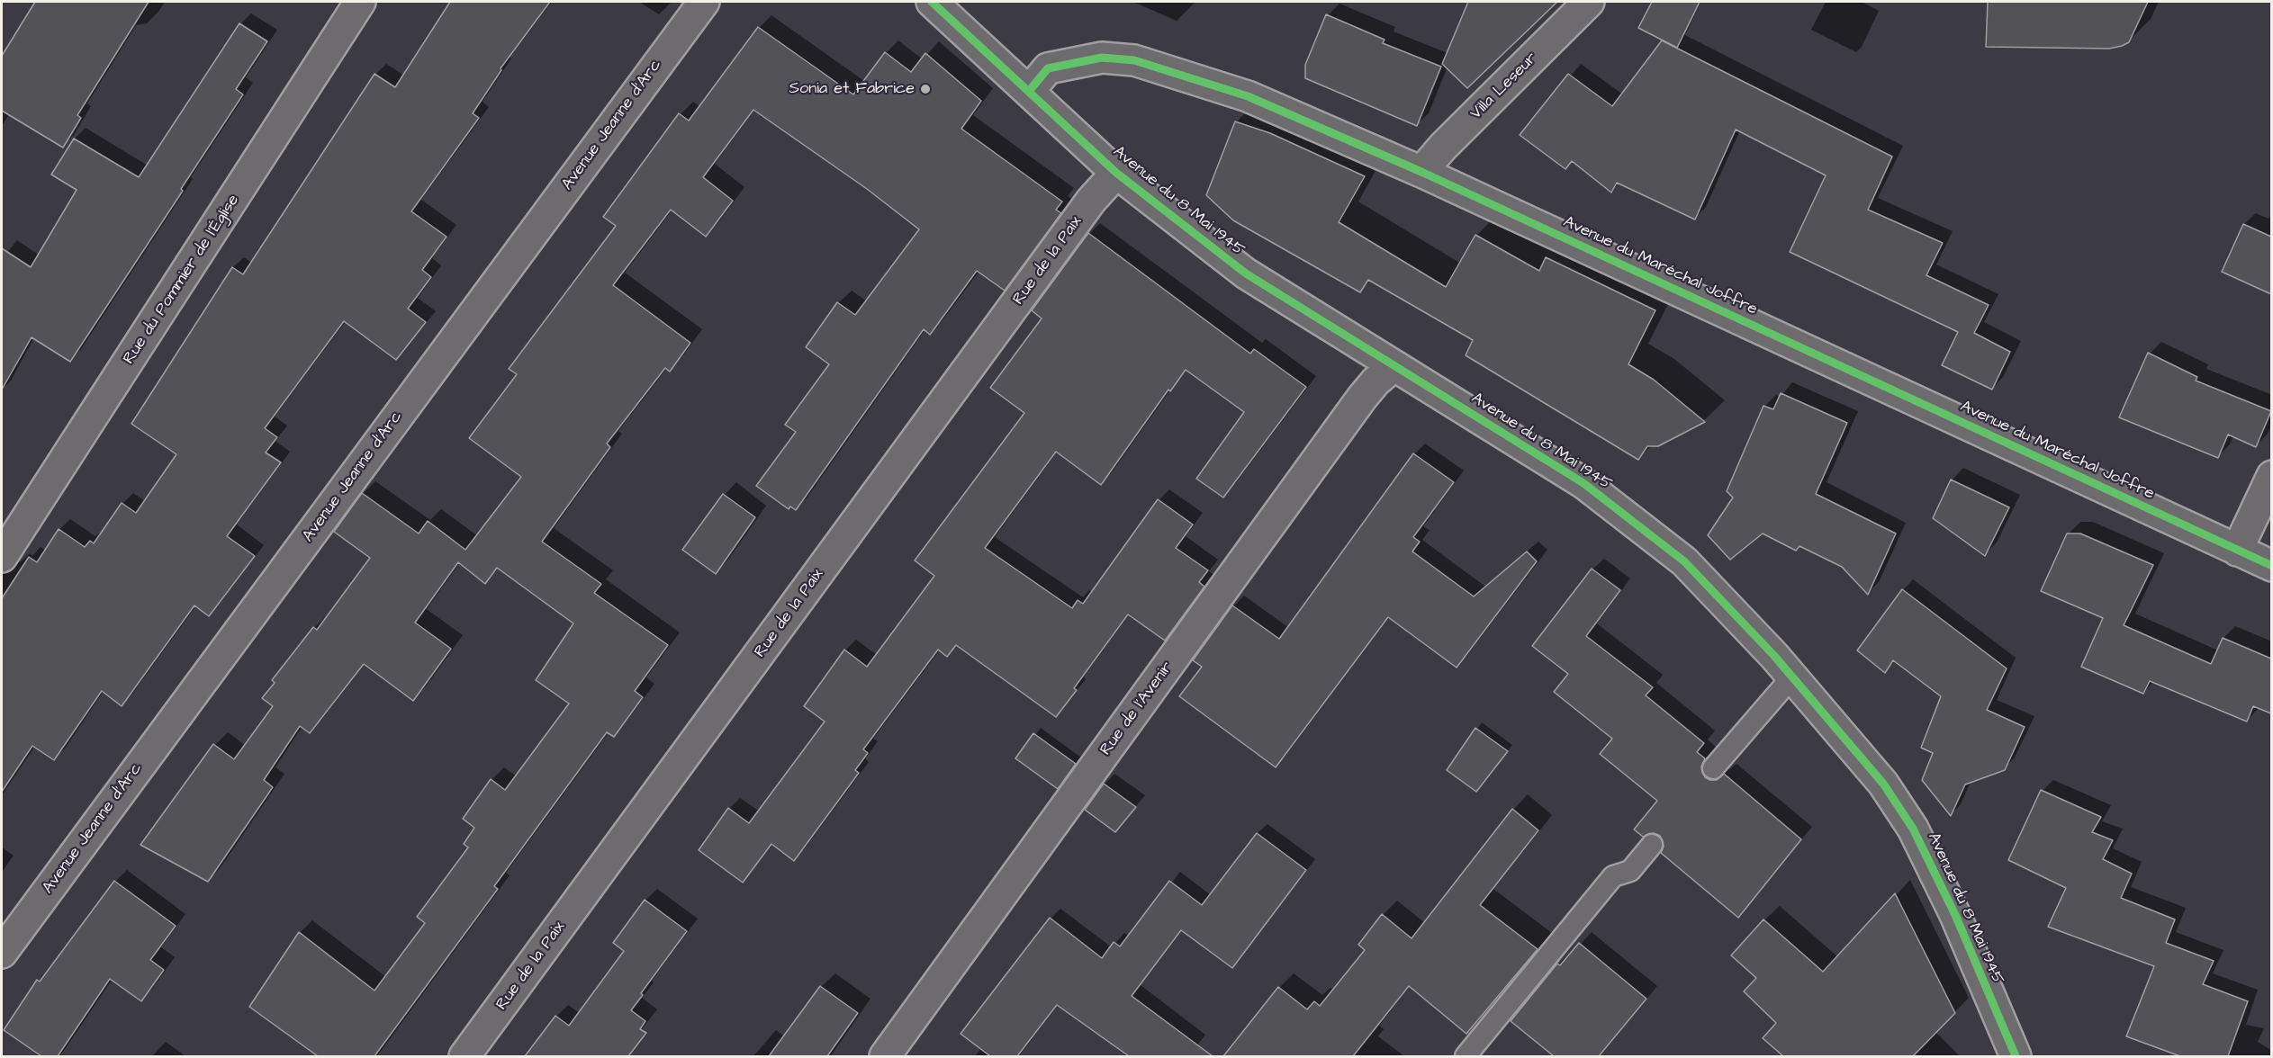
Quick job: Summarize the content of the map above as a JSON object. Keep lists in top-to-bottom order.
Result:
{
  "streets": {
    "street": [
      "Villa Leseur",
      "Avenue Jeanne d'Arc",
      "Avenue du 8 Mai 1945",
      "Rue de la Paix",
      "Avenue du Maréchal Joffre",
      "Rue du Pommier de l'Église",
      "Rue de l'Avenir"
    ]
  },
  "crossings": [
    ["Villa Leseur", "Avenue du Maréchal Joffre"],
    ["Avenue du 8 Mai 1945", "Rue de la Paix"],
    ["Avenue du 8 Mai 1945", "Avenue du Maréchal Joffre"],
    ["Avenue du 8 Mai 1945", "Rue de l'Avenir"]
  ],
  "places": ["Sonia et Fabrice"]
}
